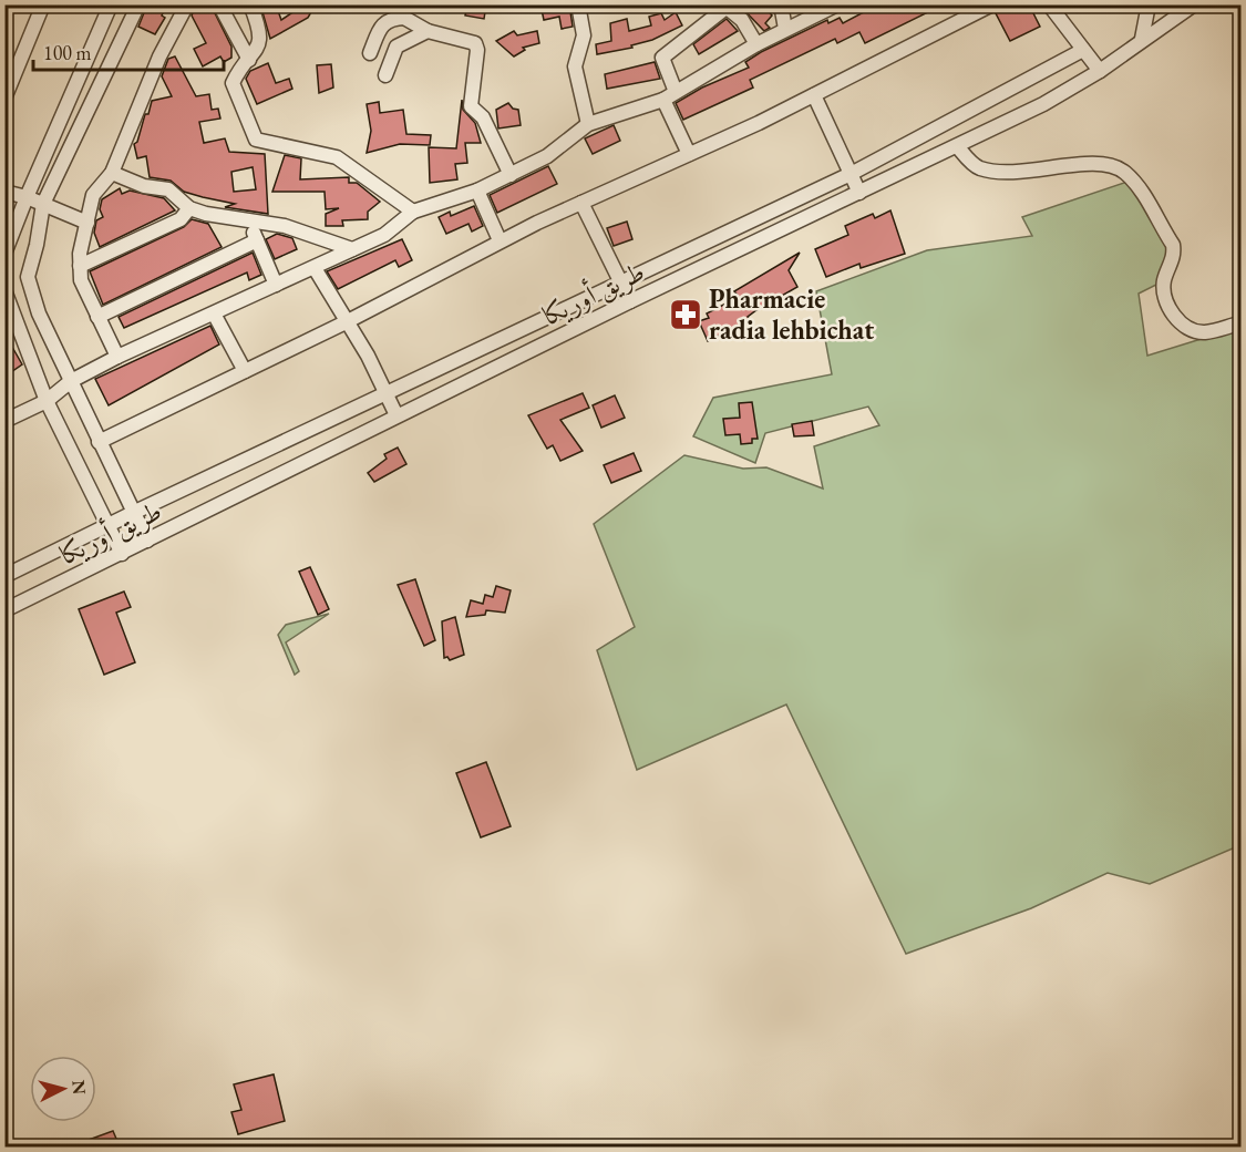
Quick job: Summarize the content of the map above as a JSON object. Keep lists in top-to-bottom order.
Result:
{
  "streets": {
    "street": ["طريق أوريكا"]
  },
  "places": {
    "pharmacy": ["Pharmacie radia lehbichat"]
  },
  "scale_bar": "100 m",
  "north": "right"
}
